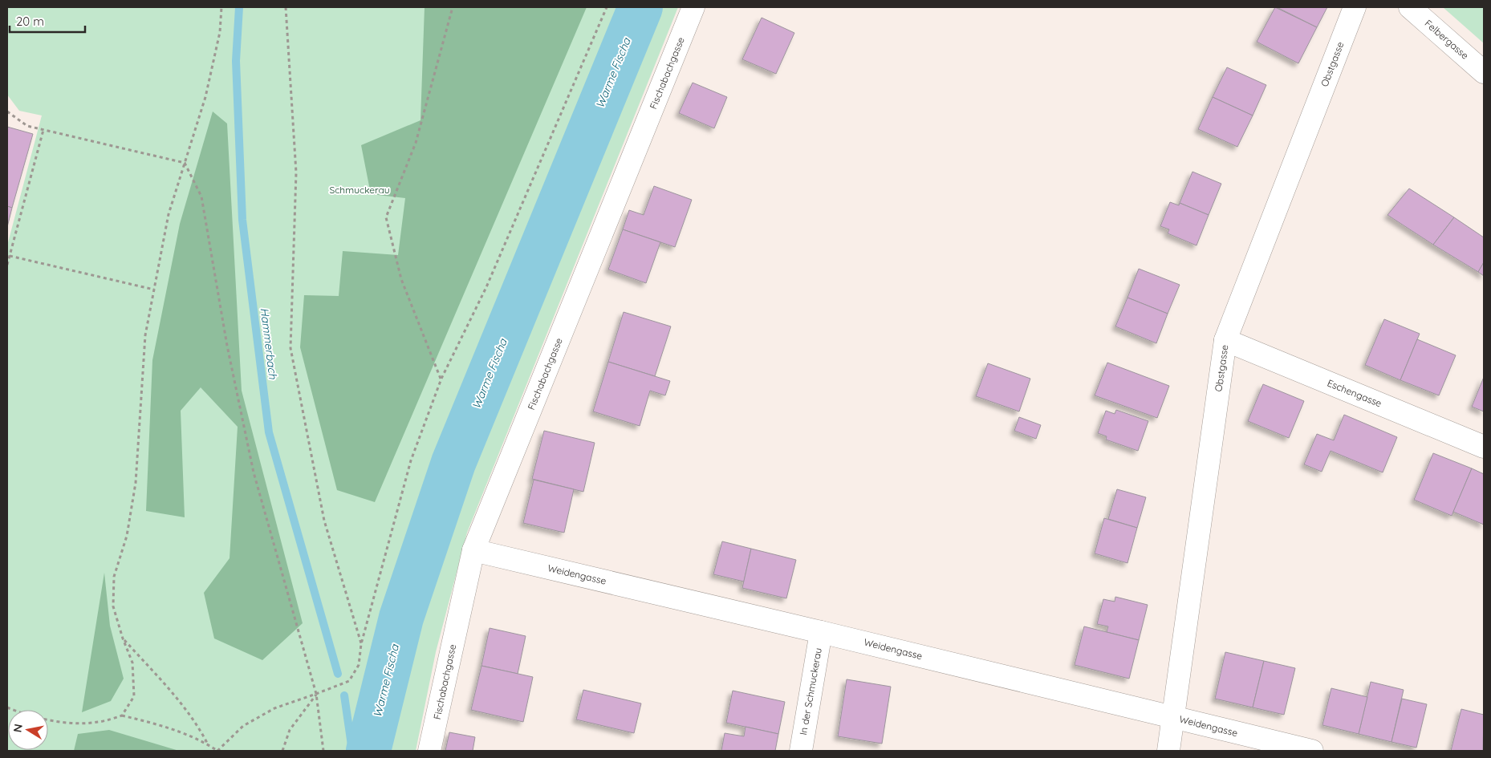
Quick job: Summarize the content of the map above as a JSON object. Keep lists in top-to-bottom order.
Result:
{
  "streets": {
    "street": [
      "Felbergasse",
      "Obstgasse",
      "Fischabachgasse",
      "Eschengasse",
      "Weidengasse",
      "In der Schmuckerau"
    ]
  },
  "crossings": [
    ["Obstgasse", "Eschengasse"],
    ["Obstgasse", "Weidengasse"],
    ["Fischabachgasse", "Weidengasse"],
    ["Weidengasse", "In der Schmuckerau"]
  ],
  "water": ["Warme Fischa", "Hammerbach"],
  "parks": ["Schmuckerau"],
  "scale_bar": "20 m",
  "north": "left"
}
